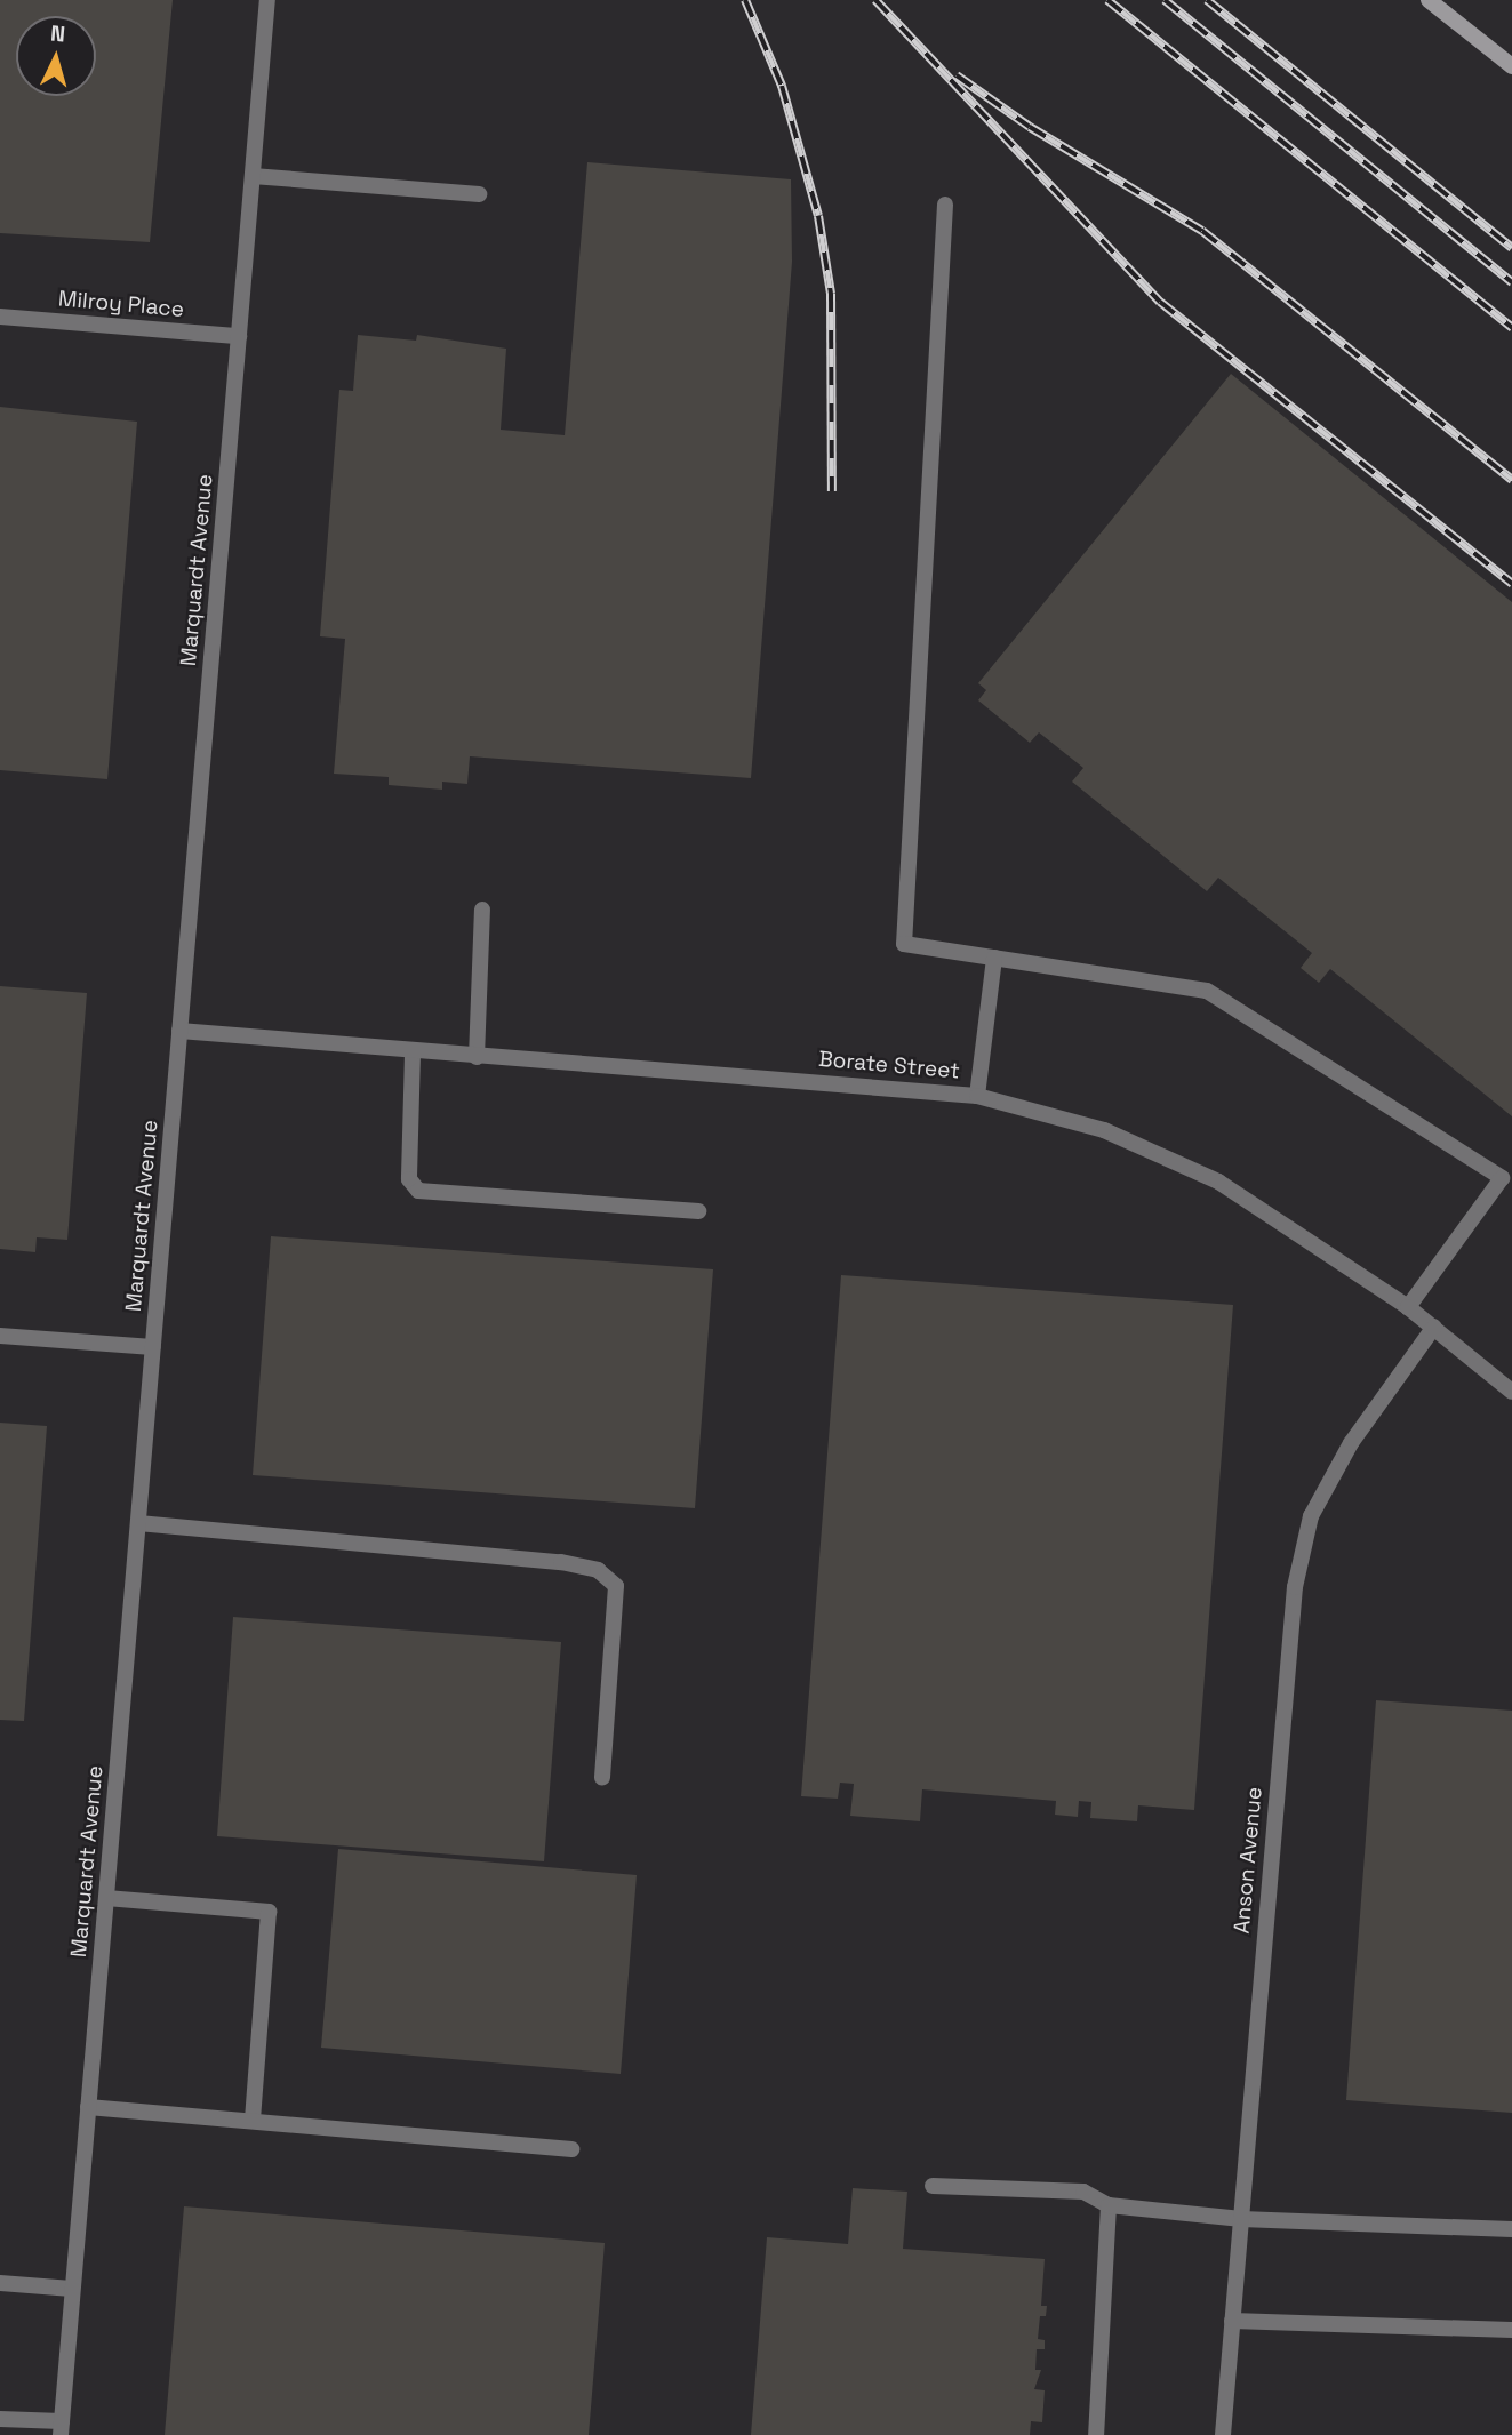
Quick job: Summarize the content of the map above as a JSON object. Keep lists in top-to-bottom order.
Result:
{
  "streets": {
    "street": [
      "Milroy Place",
      "Marquardt Avenue",
      "Borate Street",
      "Anson Avenue"
    ]
  },
  "crossings": [
    ["Milroy Place", "Marquardt Avenue"],
    ["Marquardt Avenue", "Borate Street"],
    ["Borate Street", "Anson Avenue"]
  ],
  "north": "top"
}
